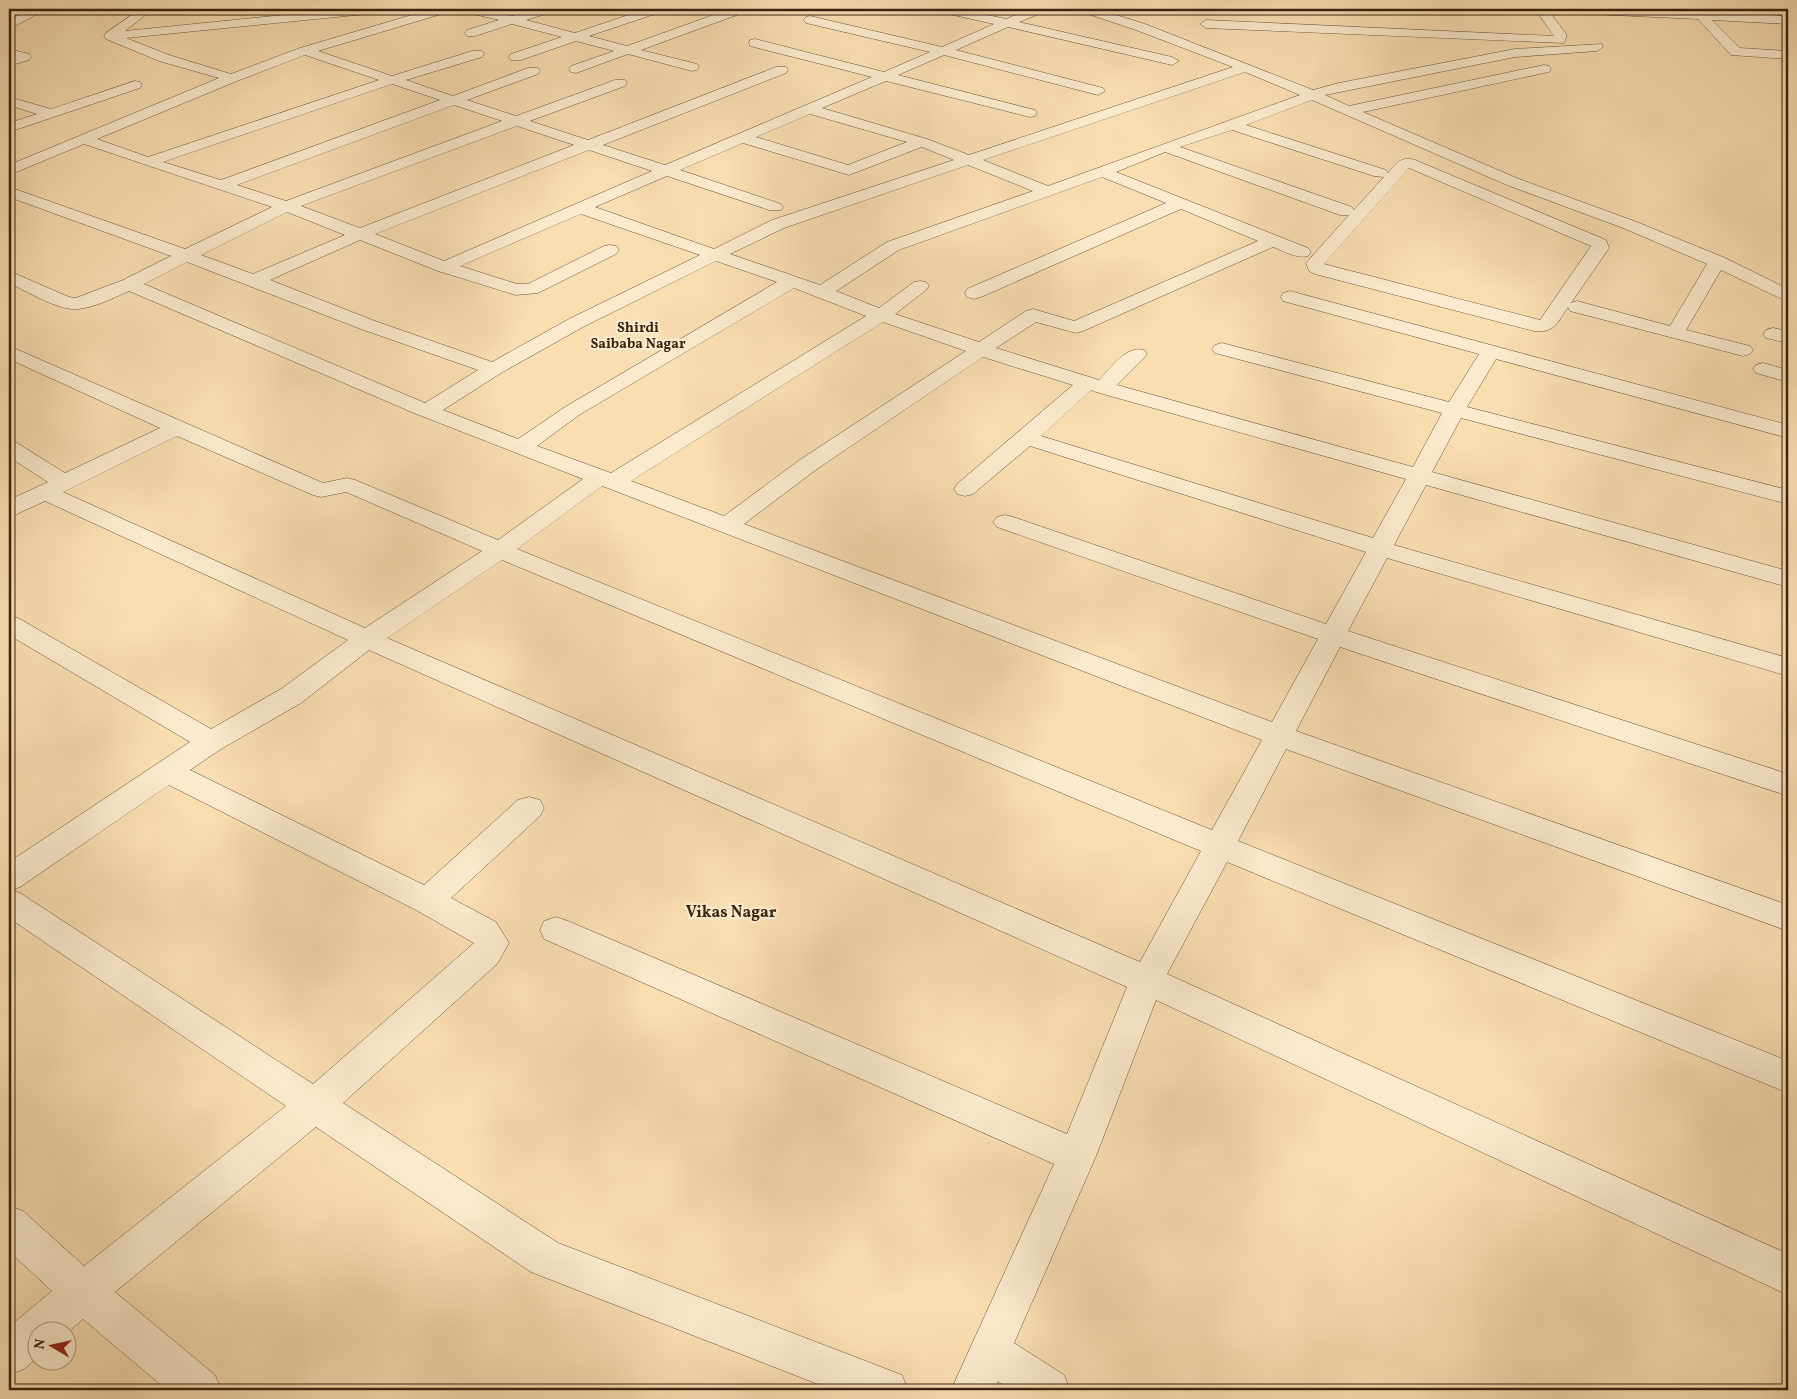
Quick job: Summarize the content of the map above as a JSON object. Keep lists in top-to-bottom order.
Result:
{
  "districts": ["Shirdi Saibaba Nagar", "Vikas Nagar"],
  "north": "left"
}
